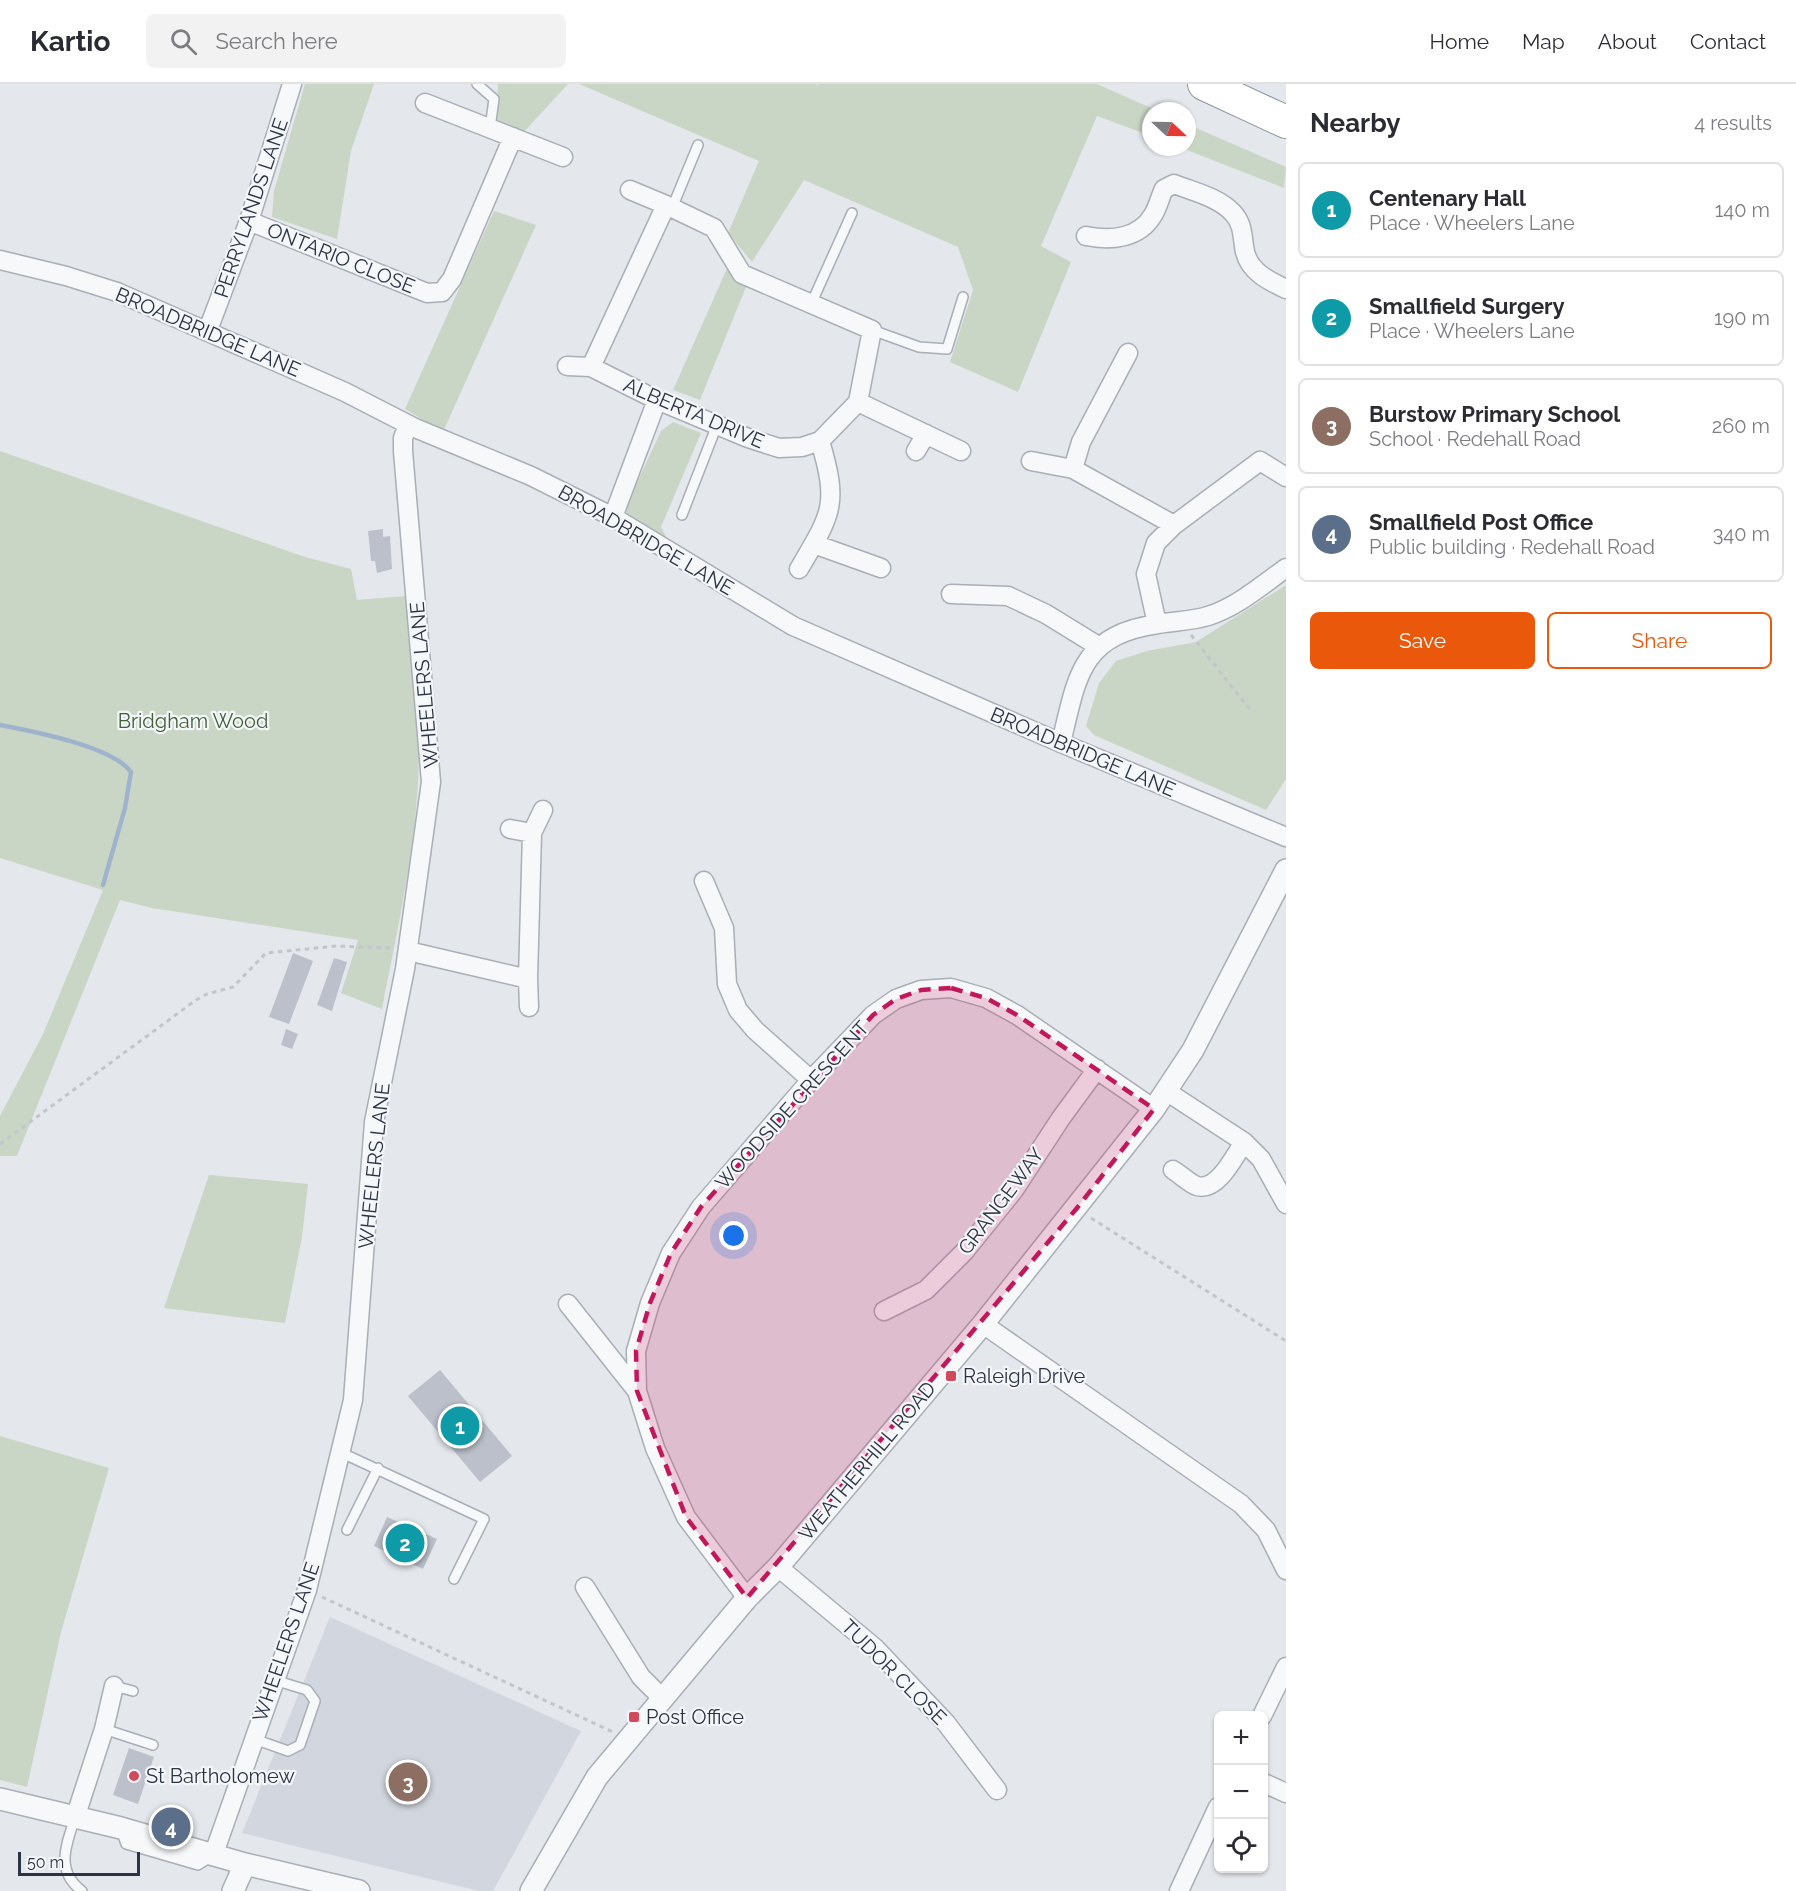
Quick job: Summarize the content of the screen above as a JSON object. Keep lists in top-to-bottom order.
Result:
{
  "streets": {
    "street": [
      "PERRYLANDS LANE",
      "ONTARIO CLOSE",
      "BROADBRIDGE LANE",
      "ALBERTA DRIVE",
      "WHEELERS LANE",
      "WOODSIDE CRESCENT",
      "GRANGEWAY",
      "WEATHERHILL ROAD",
      "TUDOR CLOSE"
    ]
  },
  "crossings": [
    ["PERRYLANDS LANE", "ONTARIO CLOSE"],
    ["PERRYLANDS LANE", "BROADBRIDGE LANE"],
    ["BROADBRIDGE LANE", "WHEELERS LANE"],
    ["WOODSIDE CRESCENT", "GRANGEWAY"],
    ["WOODSIDE CRESCENT", "WEATHERHILL ROAD"],
    ["WEATHERHILL ROAD", "TUDOR CLOSE"]
  ],
  "parks": ["Bridgham Wood"],
  "places": {
    "transit": ["Raleigh Drive", "Post Office"],
    "other": ["St Bartholomew"]
  },
  "scale_bar": "50 m",
  "north": "right",
  "page": {
    "header": "Kartio",
    "search": "Search here",
    "nav": [
      "Home",
      "Map",
      "About",
      "Contact"
    ],
    "heading": ["Nearby", "4 results"],
    "list": [
      {
        "mark": "1",
        "name": "Centenary Hall",
        "note": "Place · Wheelers Lane",
        "value": "140 m"
      },
      {
        "mark": "2",
        "name": "Smallfield Surgery",
        "note": "Place · Wheelers Lane",
        "value": "190 m"
      },
      {
        "mark": "3",
        "name": "Burstow Primary School",
        "note": "School · Redehall Road",
        "value": "260 m"
      },
      {
        "mark": "4",
        "name": "Smallfield Post Office",
        "note": "Public building · Redehall Road",
        "value": "340 m"
      }
    ],
    "buttons": ["Save", "Share"],
    "pins": [
      "1",
      "2",
      "3",
      "4"
    ],
    "map_buttons": ["+", "−"],
    "scale": "50 m"
  }
}
